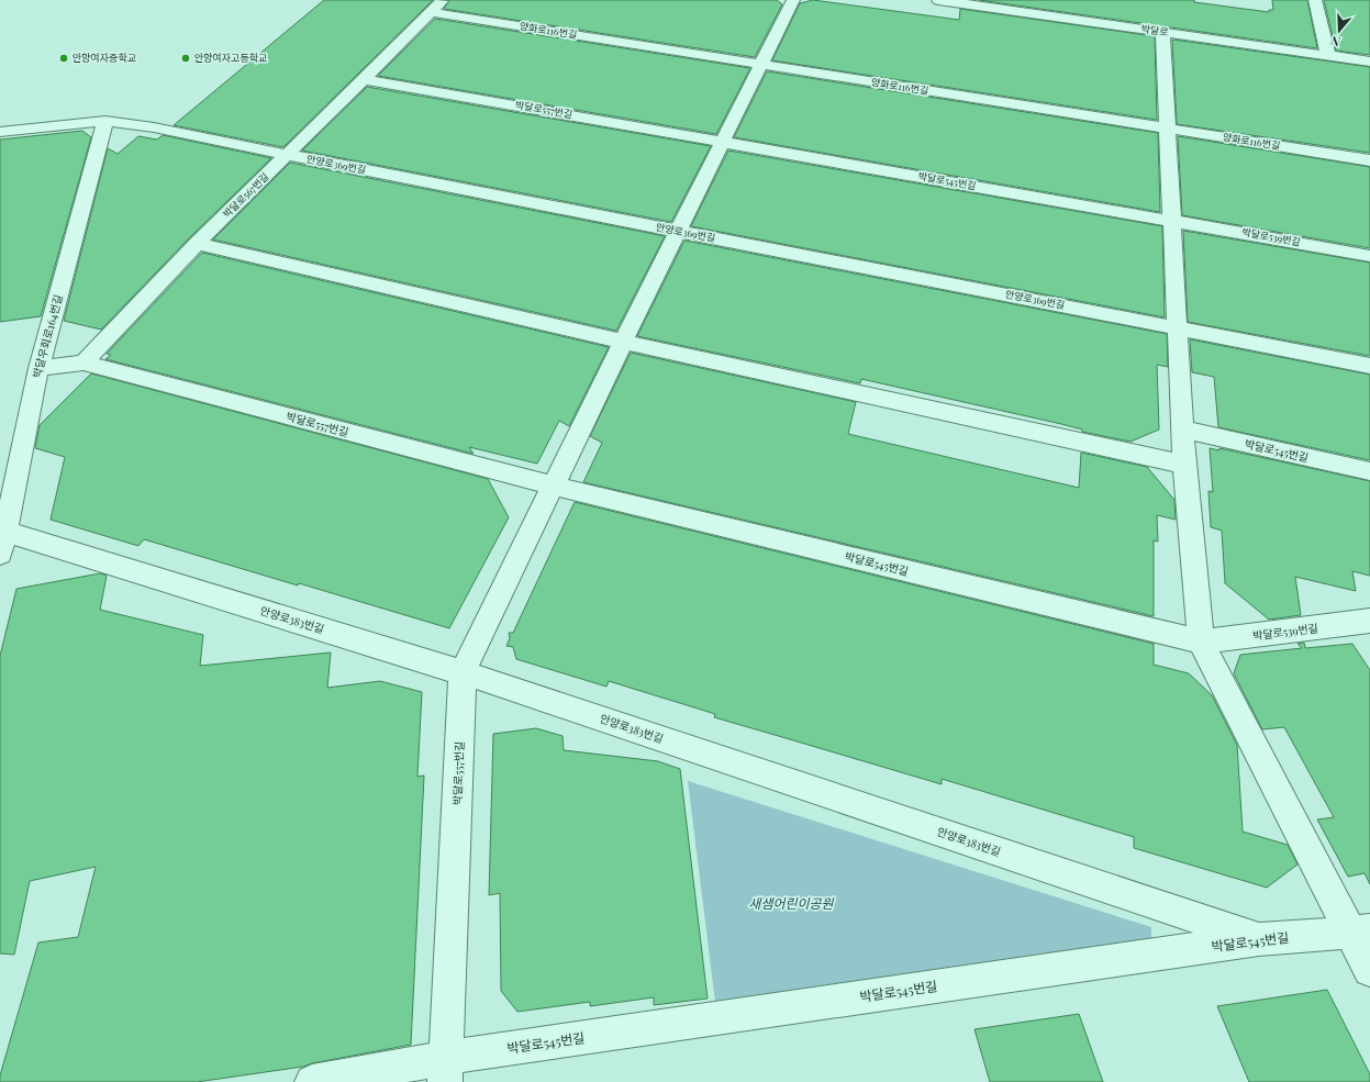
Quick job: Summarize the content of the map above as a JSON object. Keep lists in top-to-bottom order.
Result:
{
  "streets": {
    "street": [
      "양화로116번길",
      "박달로",
      "박달로557번길",
      "안양로369번길",
      "박달로545번길",
      "박달로567번길",
      "박달로539번길",
      "박달우회로164번길",
      "안양로383번길"
    ]
  },
  "crossings": [
    ["양화로116번길", "박달로557번길"],
    ["양화로116번길", "박달로567번길"],
    ["박달로557번길", "안양로369번길"],
    ["박달로557번길", "박달로545번길"],
    ["박달로557번길", "박달로567번길"],
    ["박달로557번길", "안양로383번길"],
    ["안양로369번길", "박달로567번길"],
    ["안양로369번길", "박달우회로164번길"],
    ["박달로545번길", "박달로539번길"],
    ["박달로545번길", "안양로383번길"],
    ["박달우회로164번길", "안양로383번길"]
  ],
  "parks": ["새샘어린이공원"],
  "places": ["안양여자중학교", "안양여자고등학교"],
  "north": "bottom"
}
